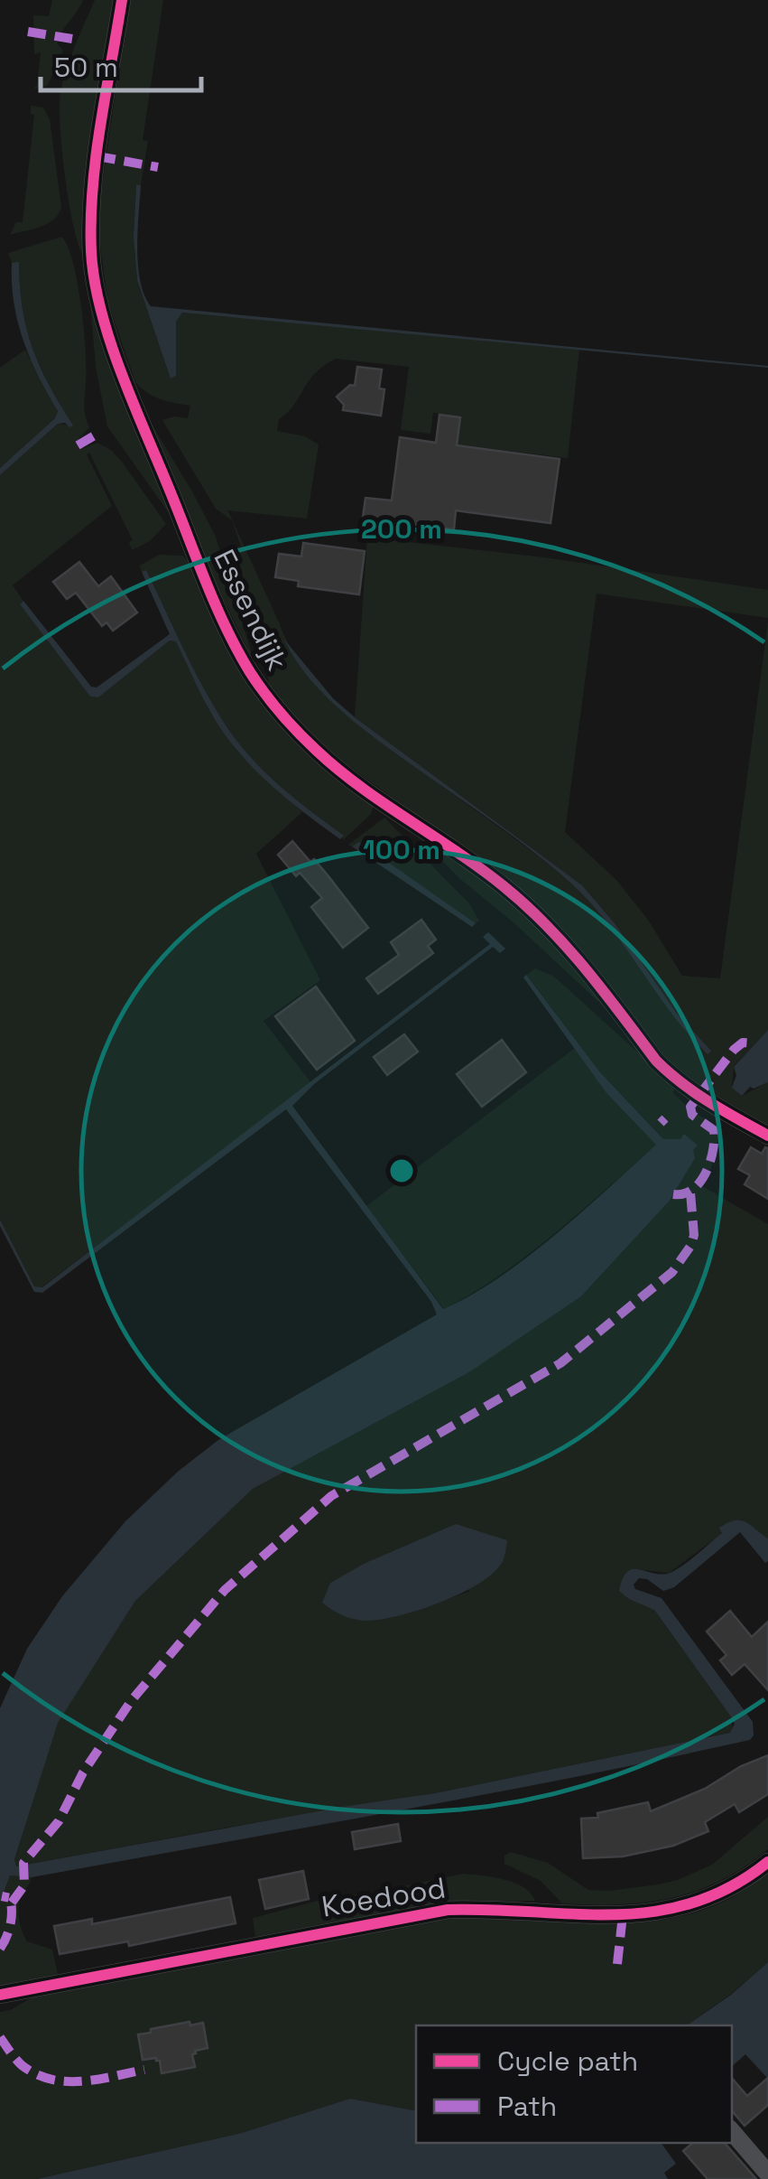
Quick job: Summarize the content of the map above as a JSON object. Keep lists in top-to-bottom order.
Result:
{
  "streets": {
    "street": ["Essendijk", "Koedood"]
  },
  "legend": ["Cycle path", "Path"],
  "scale_bar": "50 m",
  "rings": ["200 m", "100 m"]
}
